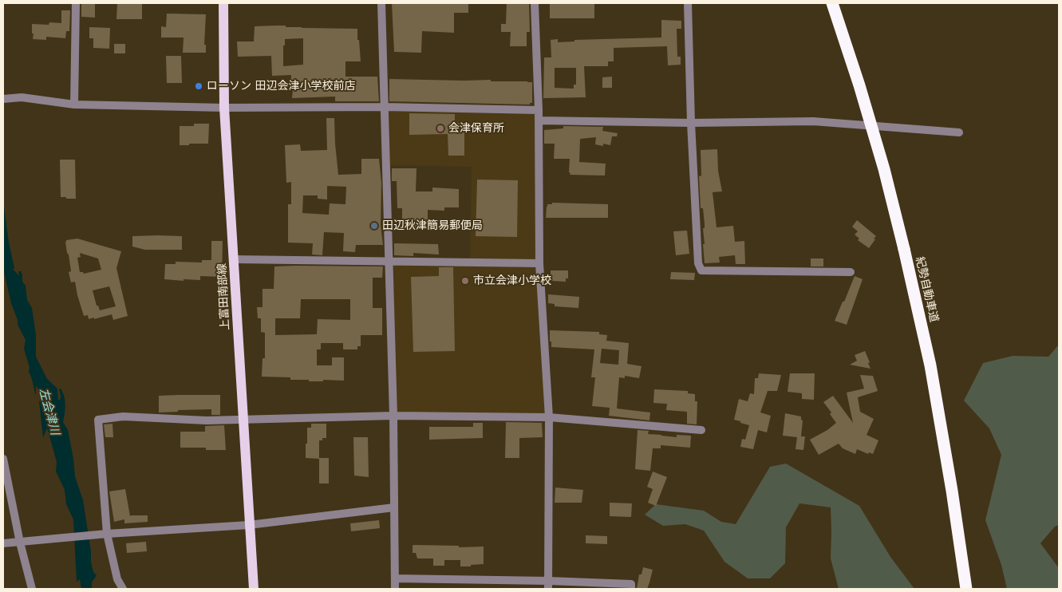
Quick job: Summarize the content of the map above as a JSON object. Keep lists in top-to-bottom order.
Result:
{
  "streets": {
    "highway": ["紀勢自動車道"],
    "main road": ["上富田南部線"]
  },
  "water": ["左会津川"],
  "places": [
    "ローソン 田辺会津小学校前店",
    "会津保育所",
    "田辺秋津簡易郵便局",
    "市立会津小学校"
  ]
}
